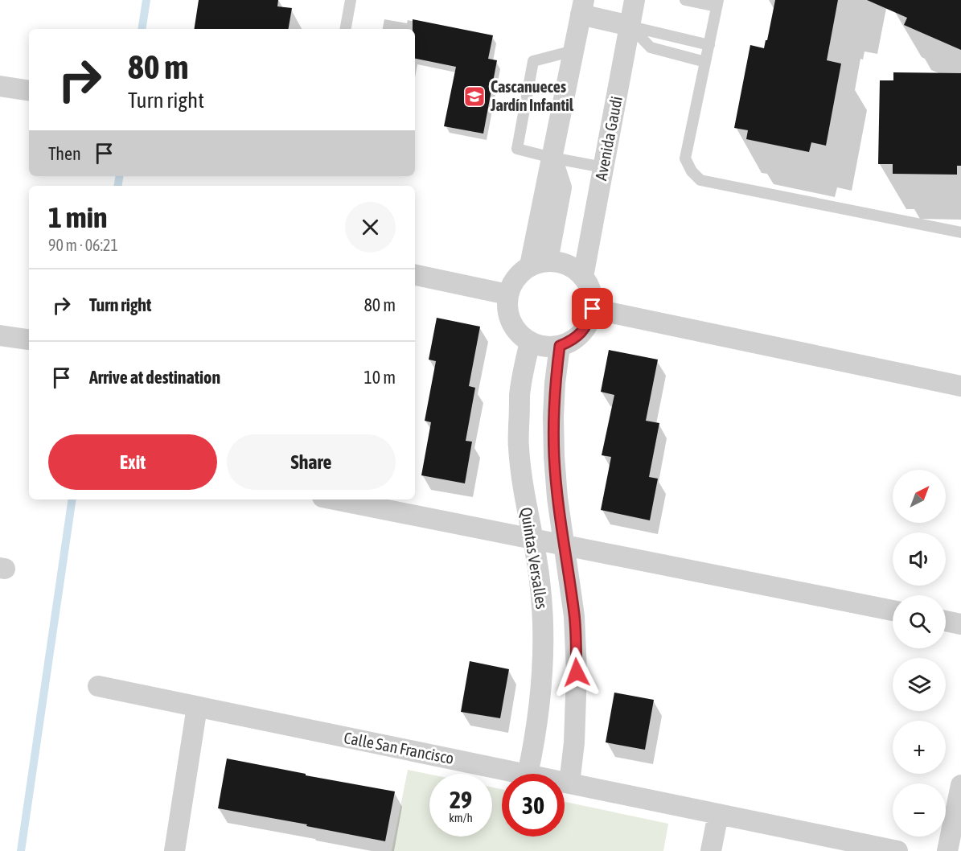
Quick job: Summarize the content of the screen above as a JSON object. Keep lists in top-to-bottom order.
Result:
{
  "streets": {
    "street": ["Avenida Gaudi", "Quintas Versalles", "Calle San Francisco"]
  },
  "crossings": [
    ["Avenida Gaudi", "Quintas Versalles"],
    ["Quintas Versalles", "Calle San Francisco"]
  ],
  "places": {
    "school or university": ["Cascanueces Jardín Infantil"]
  },
  "north": "top right",
  "page": {
    "turn": ["80 m", "Turn right"],
    "then": "Then",
    "heading": ["1 min", "90 m · 06:21"],
    "list": [
      {
        "name": "Turn right",
        "value": "80 m"
      },
      {
        "name": "Arrive at destination",
        "value": "10 m"
      }
    ],
    "buttons": ["Exit", "Share"],
    "map_buttons": ["+", "−"],
    "speed": "29 km/h",
    "limit": "30"
  }
}
